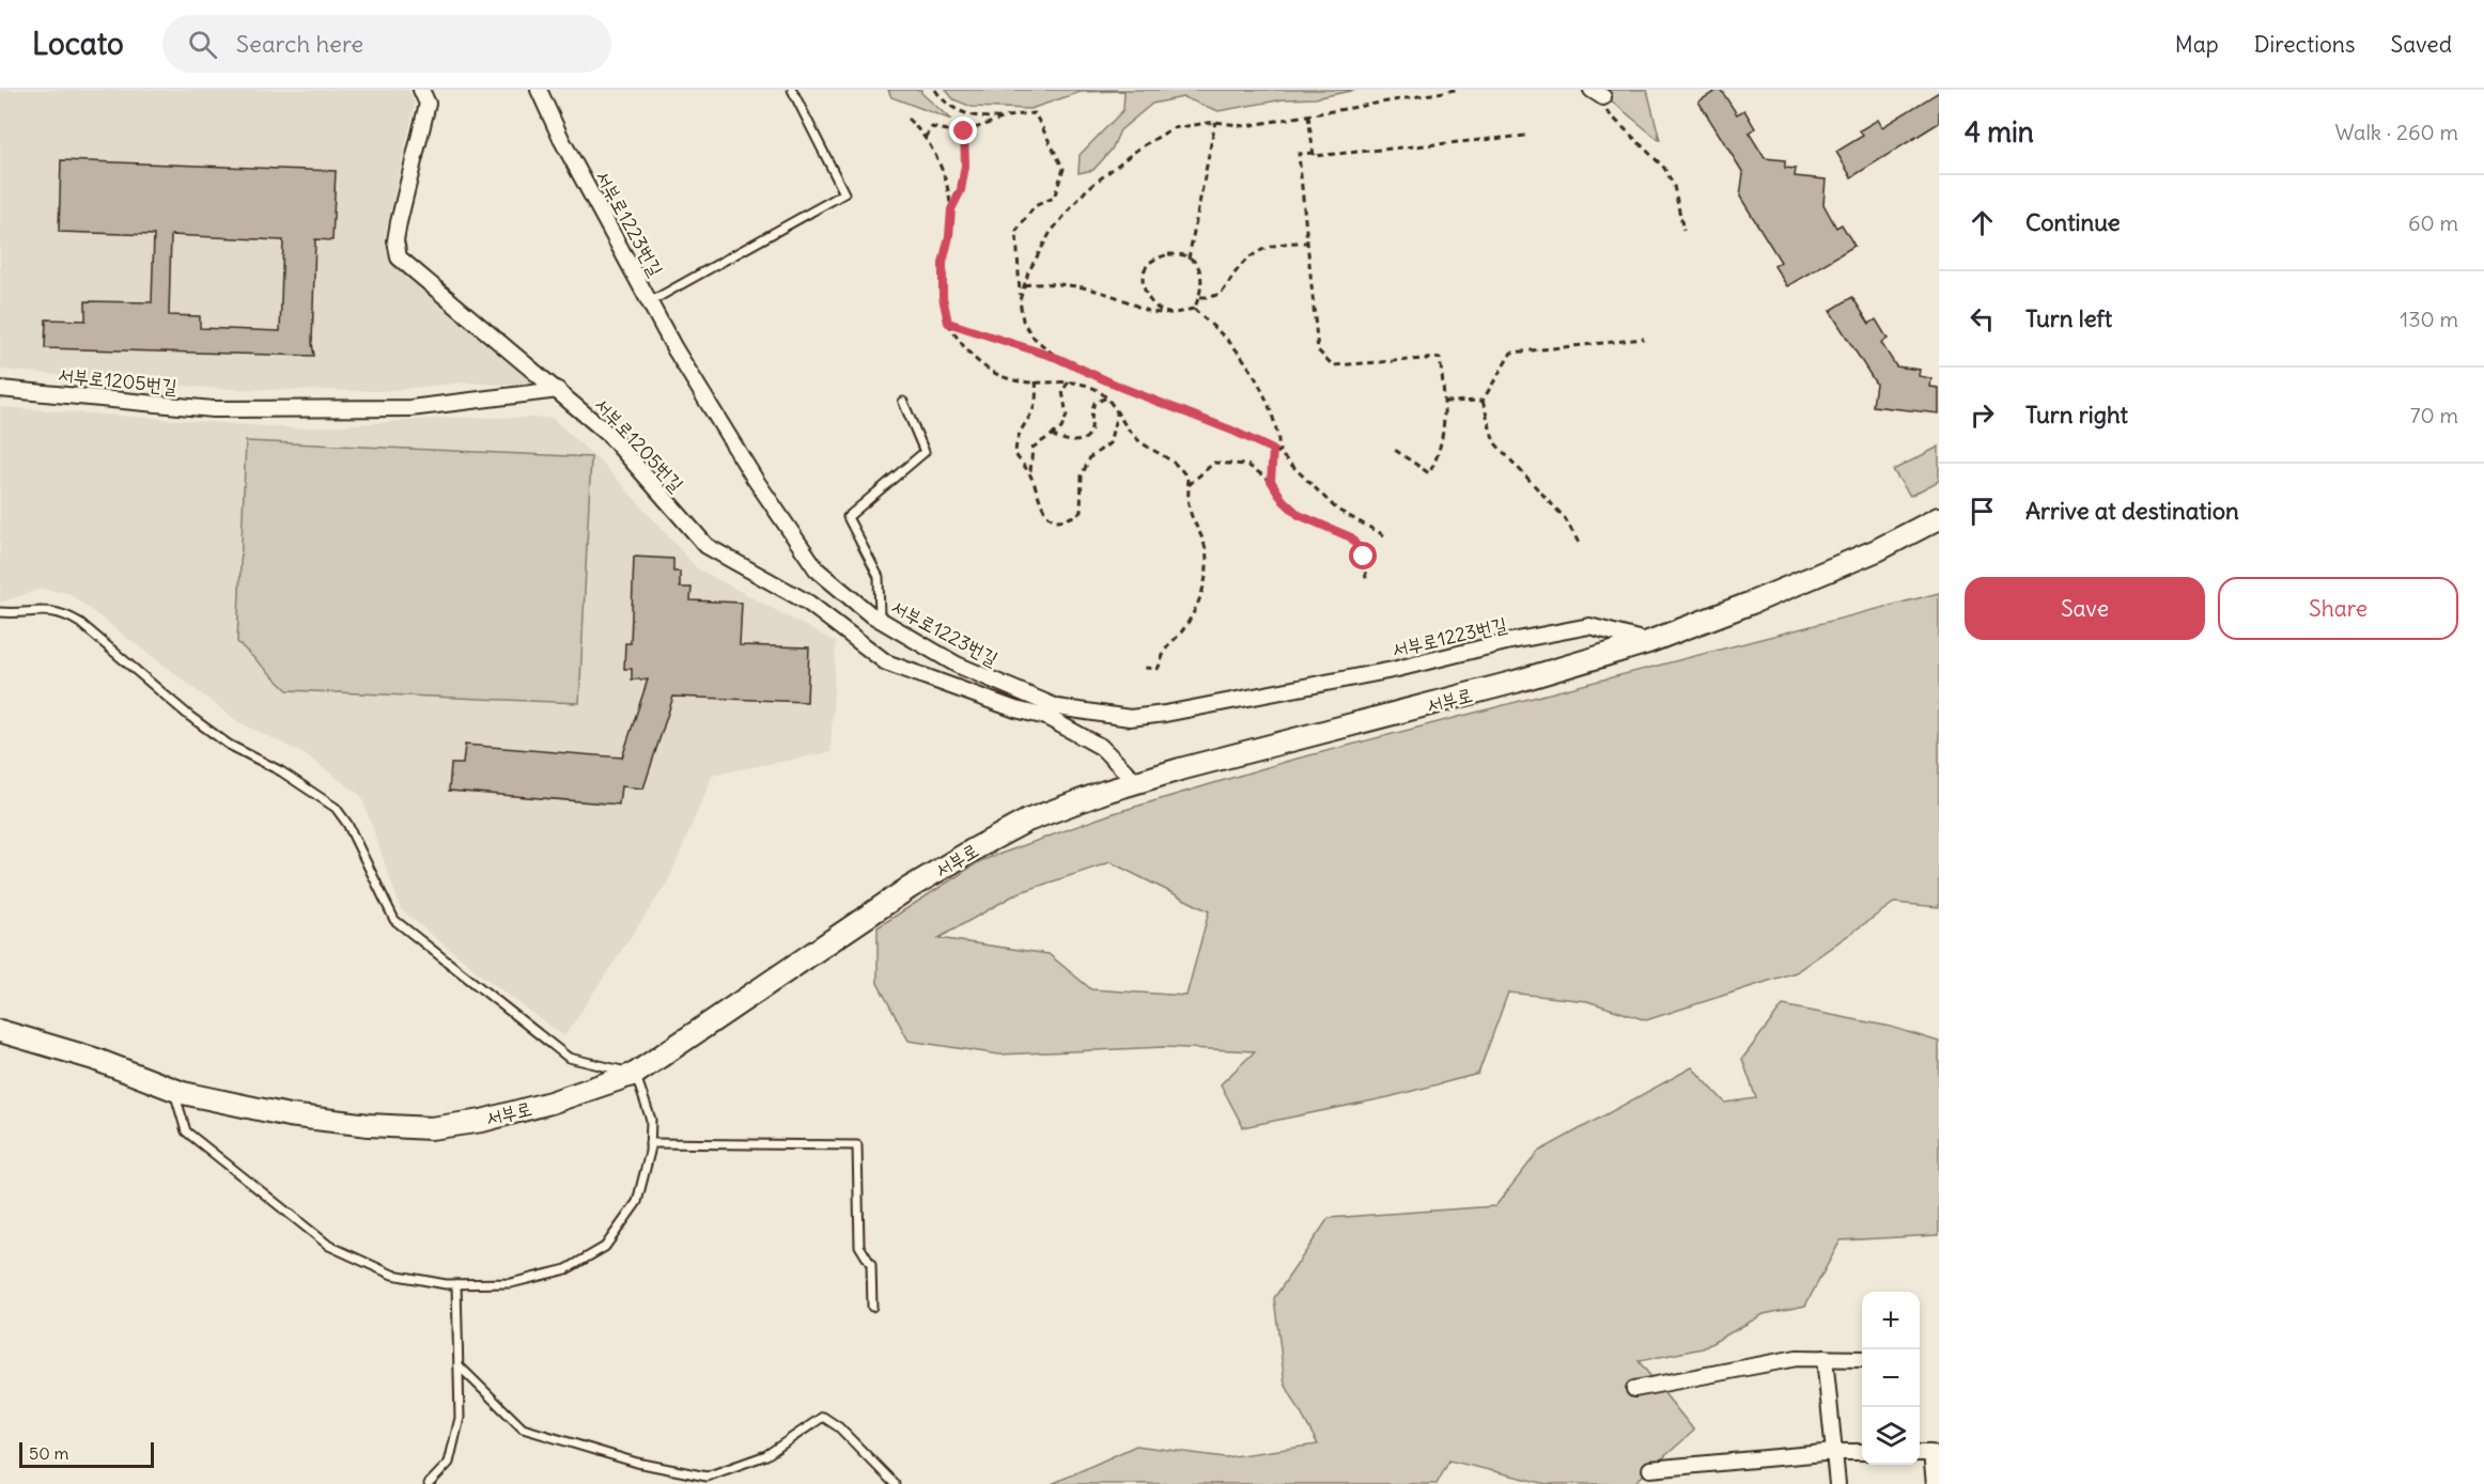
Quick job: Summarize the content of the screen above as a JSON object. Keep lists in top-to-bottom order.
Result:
{
  "streets": {
    "main road": ["서부로"],
    "street": ["서부로1223번길", "서부로1205번길"]
  },
  "crossings": [
    ["서부로1223번길", "서부로"],
    ["서부로1205번길", "서부로"]
  ],
  "scale_bar": "50 m",
  "page": {
    "header": "Locato",
    "search": "Search here",
    "nav": ["Map", "Directions", "Saved"],
    "heading": ["4 min", "Walk · 260 m"],
    "list": [
      ["Continue", "60 m"],
      ["Turn left", "130 m"],
      ["Turn right", "70 m"],
      "Arrive at destination"
    ],
    "buttons": ["Save", "Share"],
    "map_buttons": ["+", "−"],
    "scale": "50 m"
  }
}
